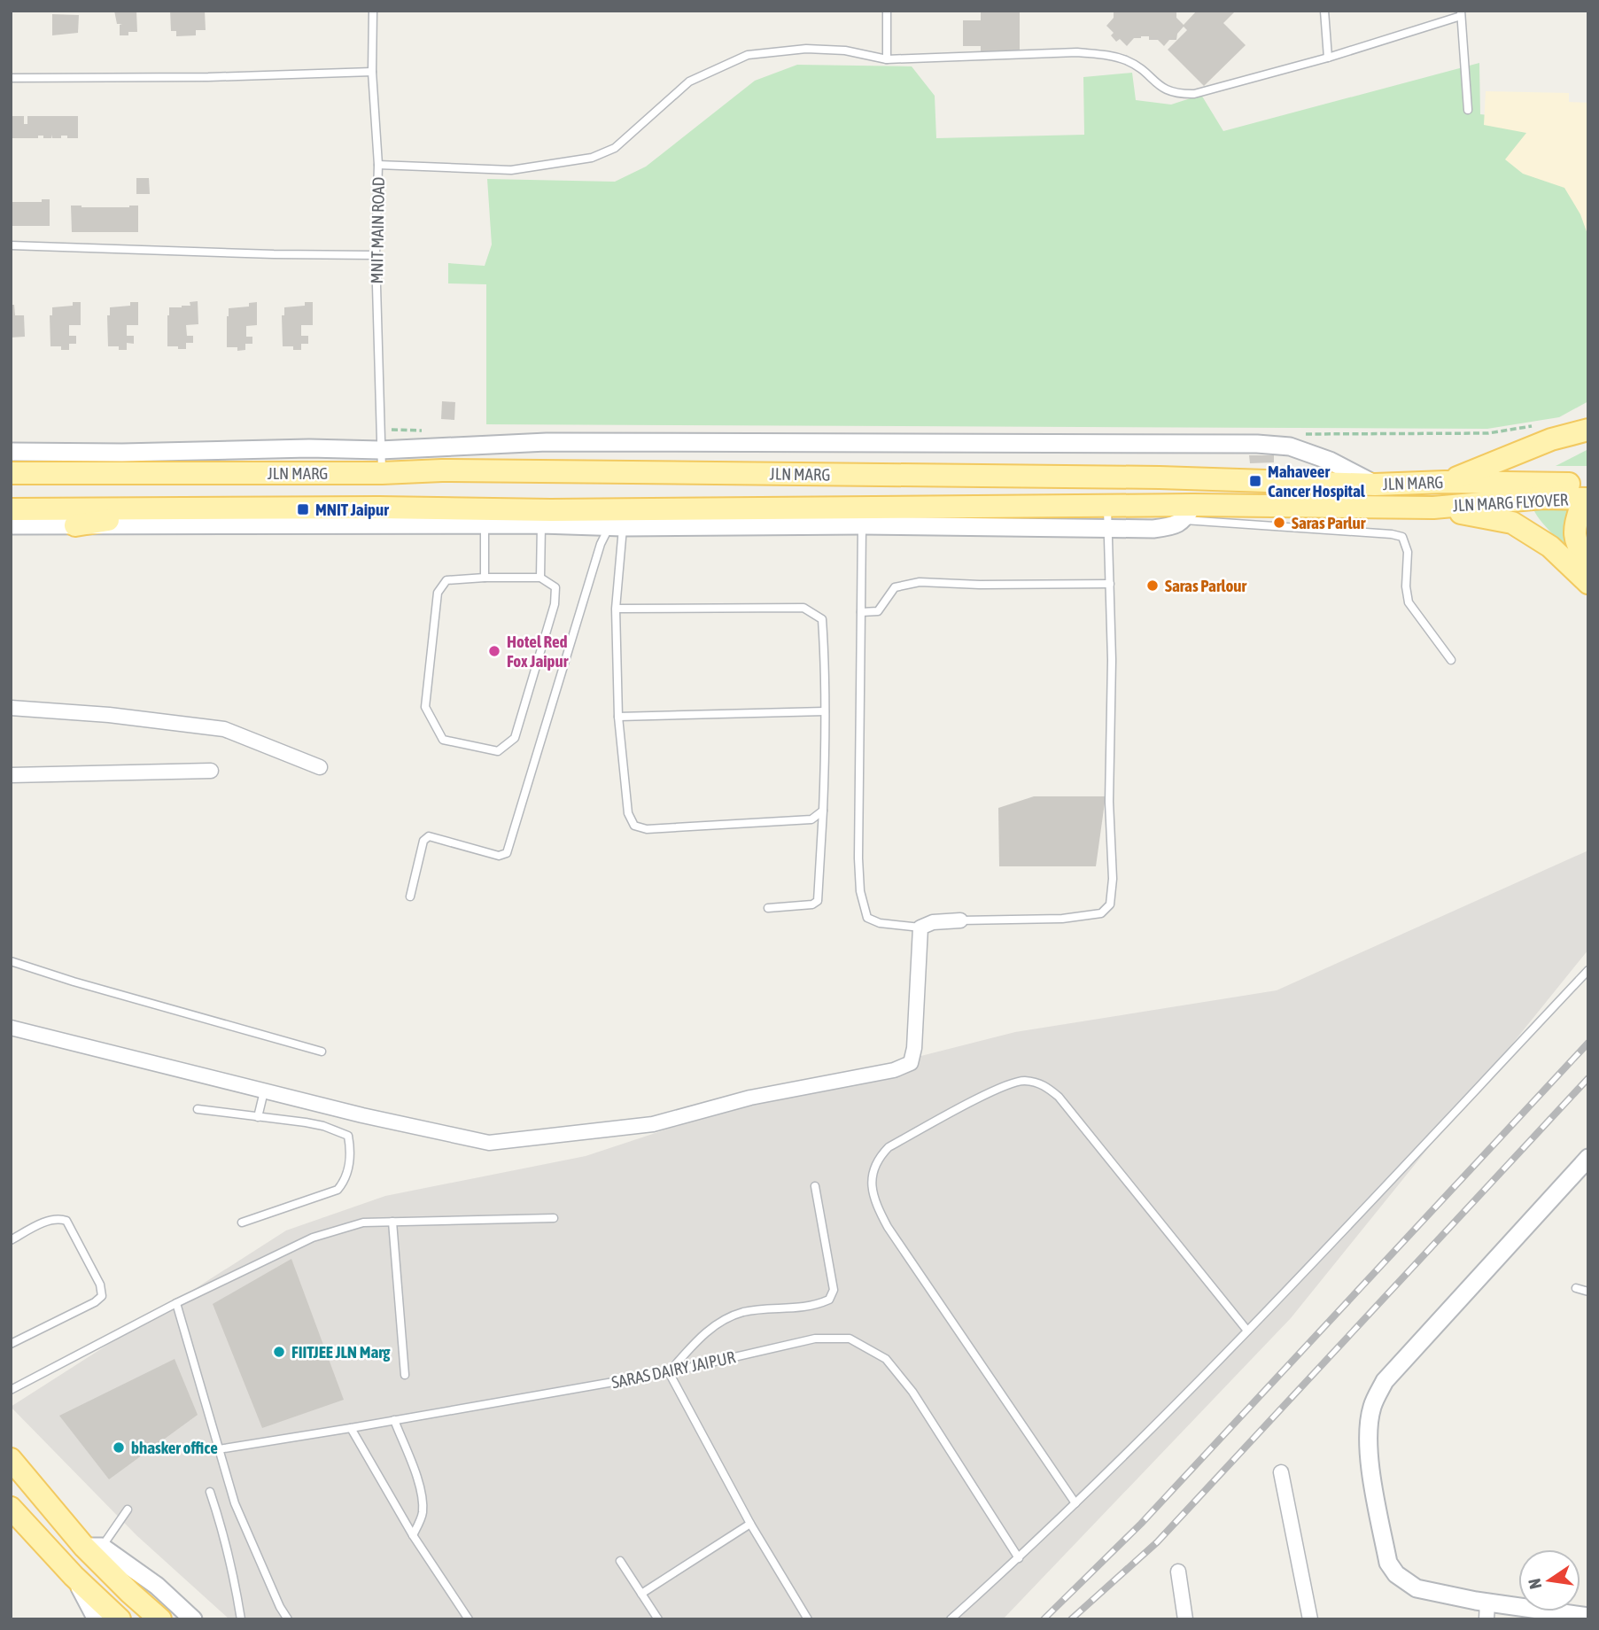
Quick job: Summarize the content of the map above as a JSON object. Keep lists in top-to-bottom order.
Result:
{
  "streets": {
    "main road": ["JLN MARG", "JLN MARG FLYOVER"],
    "lane": ["MNIT MAIN ROAD", "SARAS DAIRY JAIPUR"]
  },
  "crossings": [
    ["MNIT MAIN ROAD", "JLN MARG"],
    ["JLN MARG", "JLN MARG FLYOVER"]
  ],
  "places": {
    "transit": ["Mahaveer Cancer Hospital", "MNIT Jaipur"],
    "other": [
      "Saras Parlur",
      "Saras Parlour",
      "Hotel Red Fox Jaipur",
      "FIITJEE JLN Marg",
      "bhasker office"
    ]
  },
  "north": "left"
}
